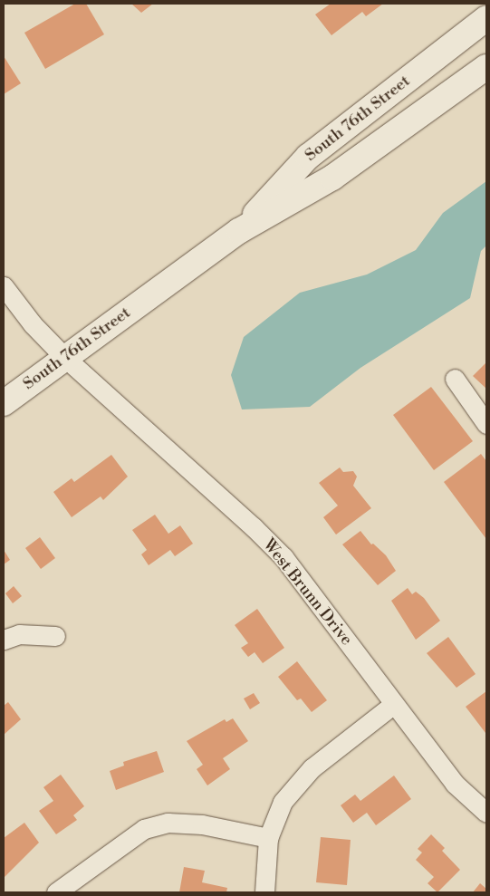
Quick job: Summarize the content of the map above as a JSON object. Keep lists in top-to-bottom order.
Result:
{
  "streets": {
    "main road": ["South 76th Street"],
    "street": ["West Brunn Drive"]
  },
  "crossings": [
    ["South 76th Street", "West Brunn Drive"]
  ]
}
